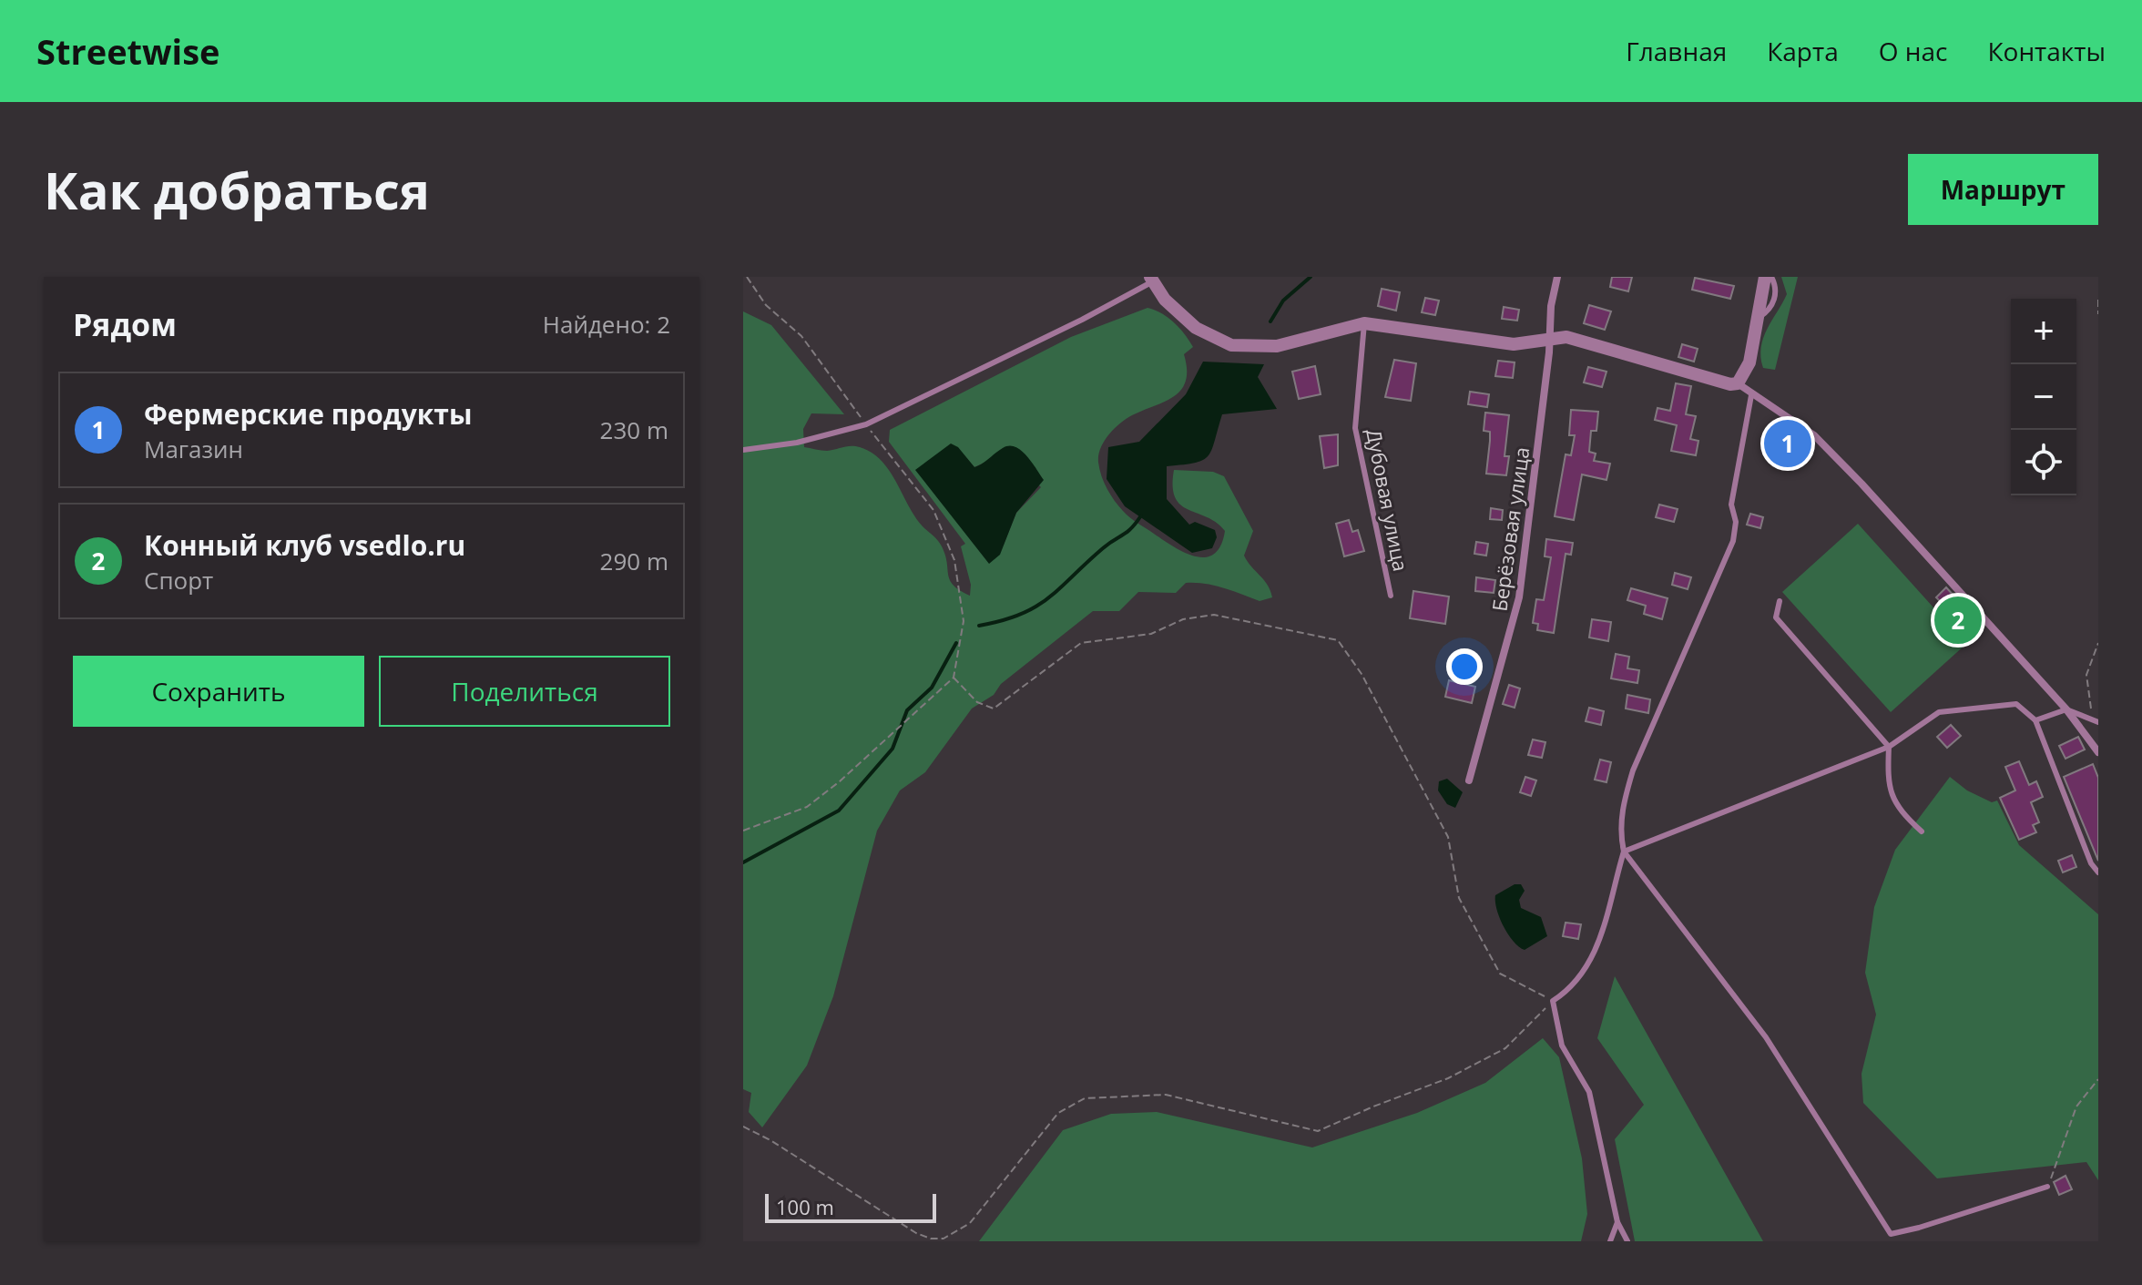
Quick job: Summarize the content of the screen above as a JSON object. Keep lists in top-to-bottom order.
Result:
{
  "streets": {
    "street": ["Берёзовая улица"],
    "lane": ["Дубовая улица"]
  },
  "scale_bar": "100 m",
  "page": {
    "header": "Streetwise",
    "nav": [
      "Главная",
      "Карта",
      "О нас",
      "Контакты"
    ],
    "buttons": [
      "Маршрут",
      ["Сохранить", "Поделиться"]
    ],
    "title": "Как добраться",
    "heading": ["Рядом", "Найдено: 2"],
    "map_buttons": ["+", "−"],
    "list": [
      {
        "mark": "1",
        "name": "Фермерские продукты",
        "note": "Магазин",
        "value": "230 m"
      },
      {
        "mark": "2",
        "name": "Конный клуб vsedlo.ru",
        "note": "Спорт",
        "value": "290 m"
      }
    ],
    "pins": ["1", "2"],
    "scale": "100 m"
  }
}
